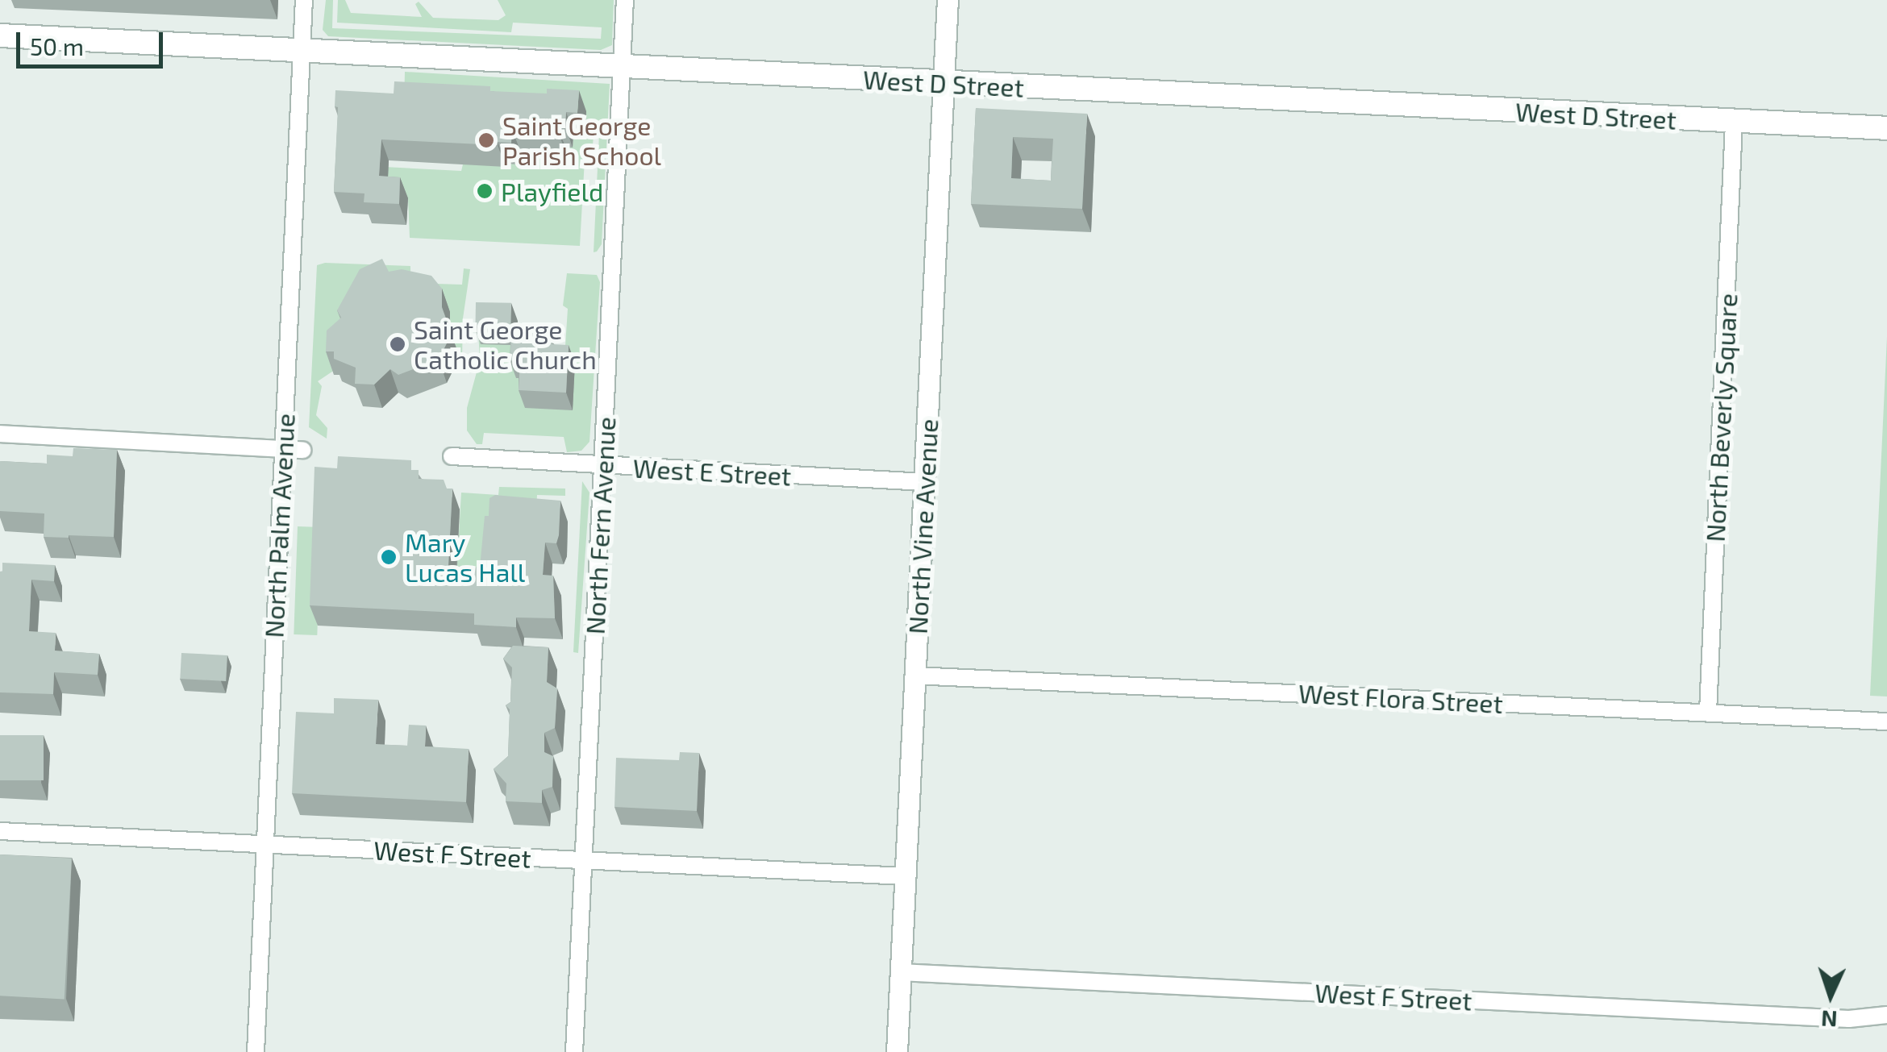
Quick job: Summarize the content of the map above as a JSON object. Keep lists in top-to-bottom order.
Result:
{
  "streets": {
    "main road": ["West D Street"],
    "street": [
      "North Beverly Square",
      "West E Street",
      "North Palm Avenue",
      "North Fern Avenue",
      "North Vine Avenue",
      "West Flora Street",
      "West F Street"
    ]
  },
  "crossings": [
    ["West D Street", "North Beverly Square"],
    ["West D Street", "North Palm Avenue"],
    ["West D Street", "North Fern Avenue"],
    ["West D Street", "North Vine Avenue"],
    ["North Beverly Square", "West Flora Street"],
    ["West E Street", "North Fern Avenue"],
    ["West E Street", "North Vine Avenue"],
    ["North Palm Avenue", "West F Street"],
    ["North Fern Avenue", "West F Street"],
    ["North Vine Avenue", "West Flora Street"],
    ["North Vine Avenue", "West F Street"]
  ],
  "places": [
    "Saint George Parish School",
    "Playfield",
    "Saint George Catholic Church",
    "Mary Lucas Hall"
  ],
  "scale_bar": "50 m",
  "north": "bottom"
}
